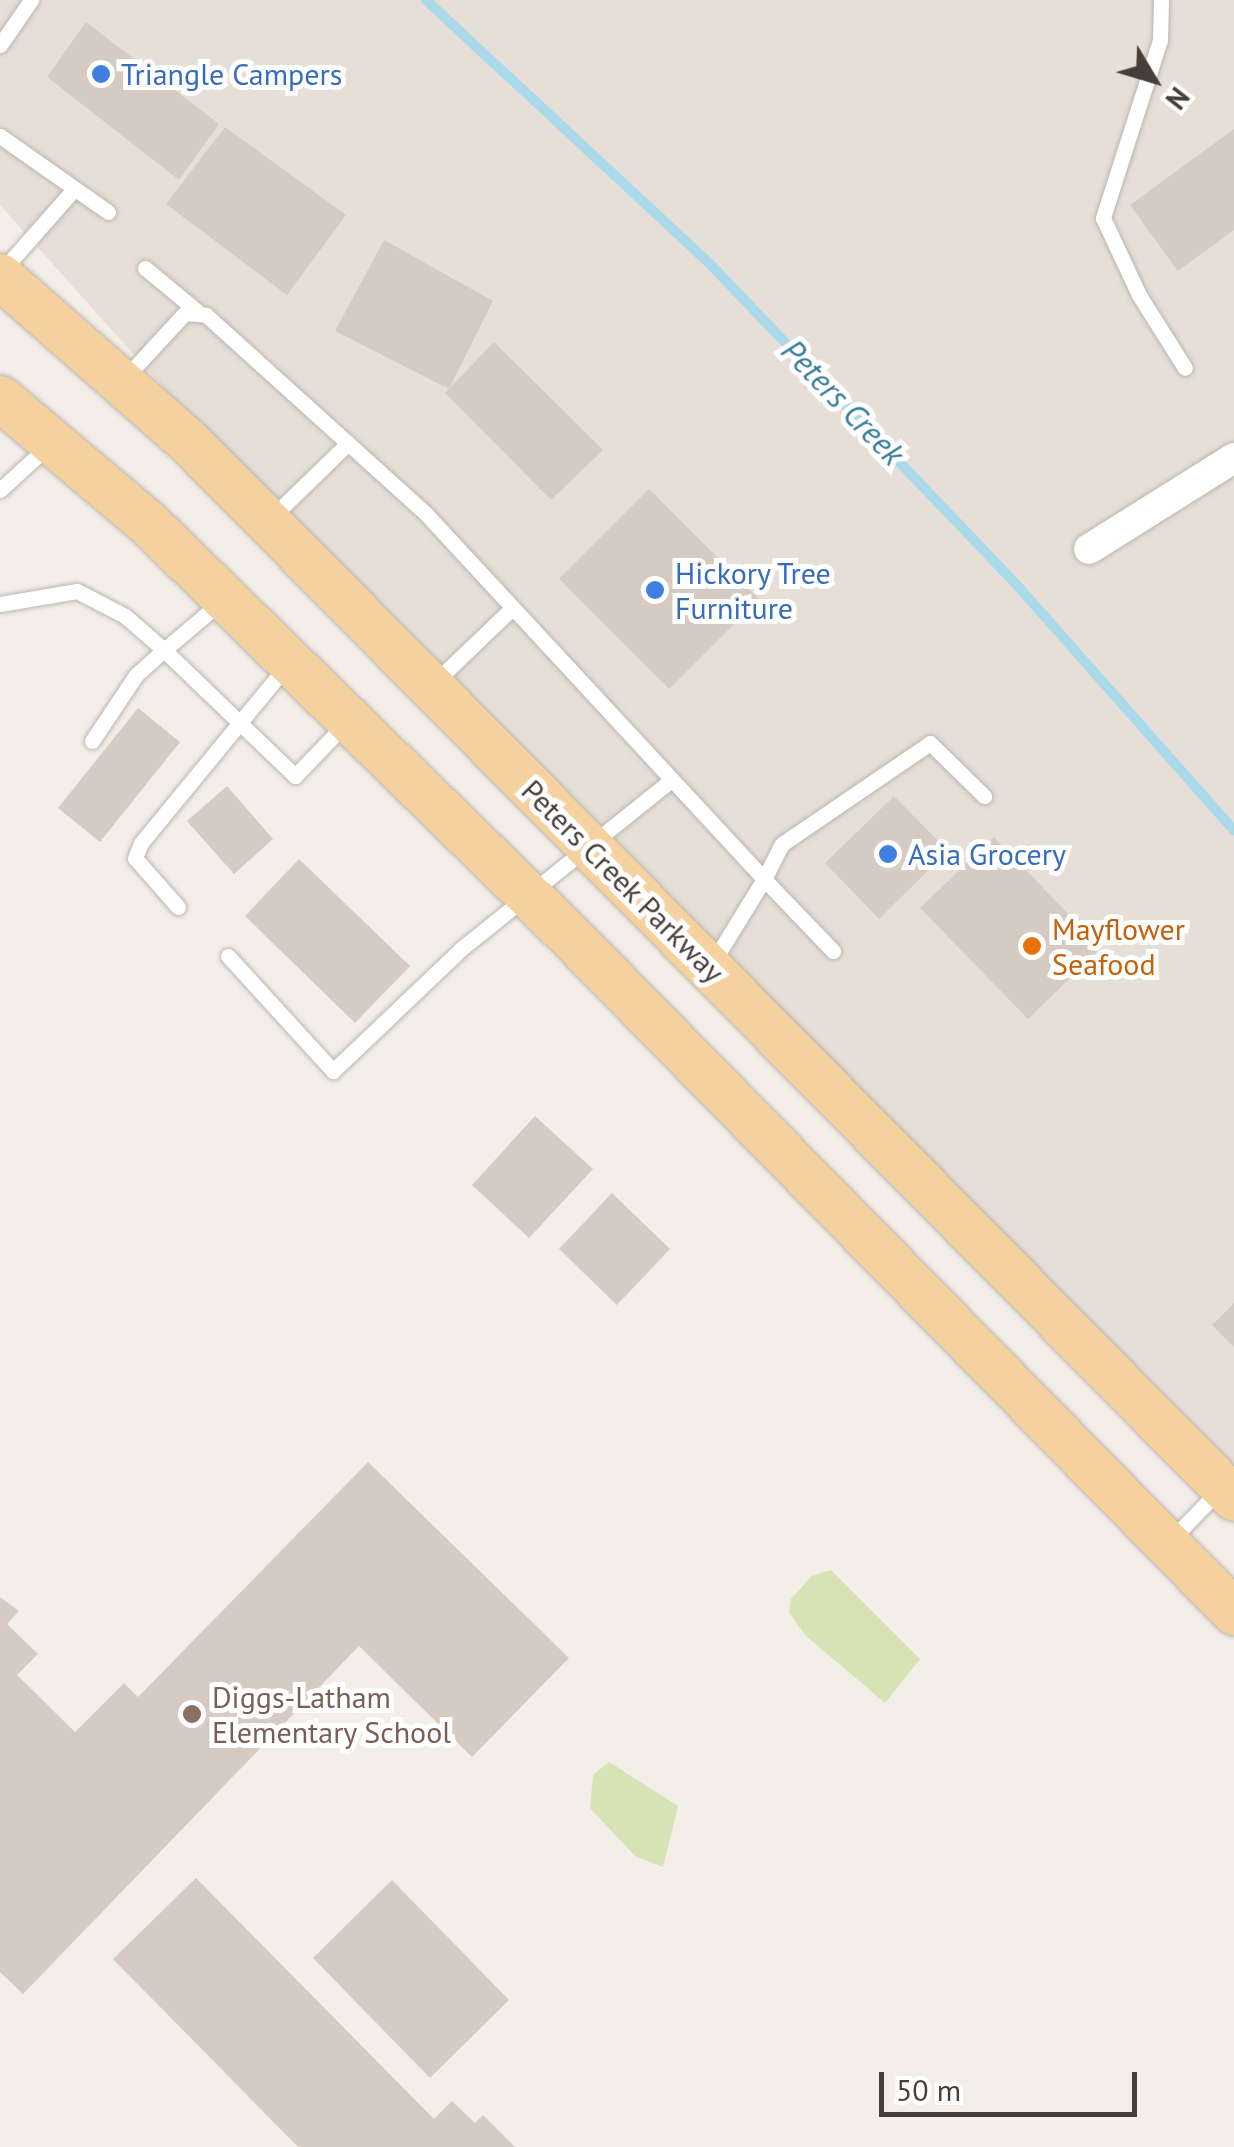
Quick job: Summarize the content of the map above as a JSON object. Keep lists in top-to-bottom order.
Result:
{
  "streets": {
    "main road": ["Peters Creek Parkway"]
  },
  "water": ["Peters Creek"],
  "places": [
    "Triangle Campers",
    "Hickory Tree Furniture",
    "Asia Grocery",
    "Mayflower Seafood",
    "Diggs-Latham Elementary School"
  ],
  "scale_bar": "50 m",
  "north": "bottom right"
}
